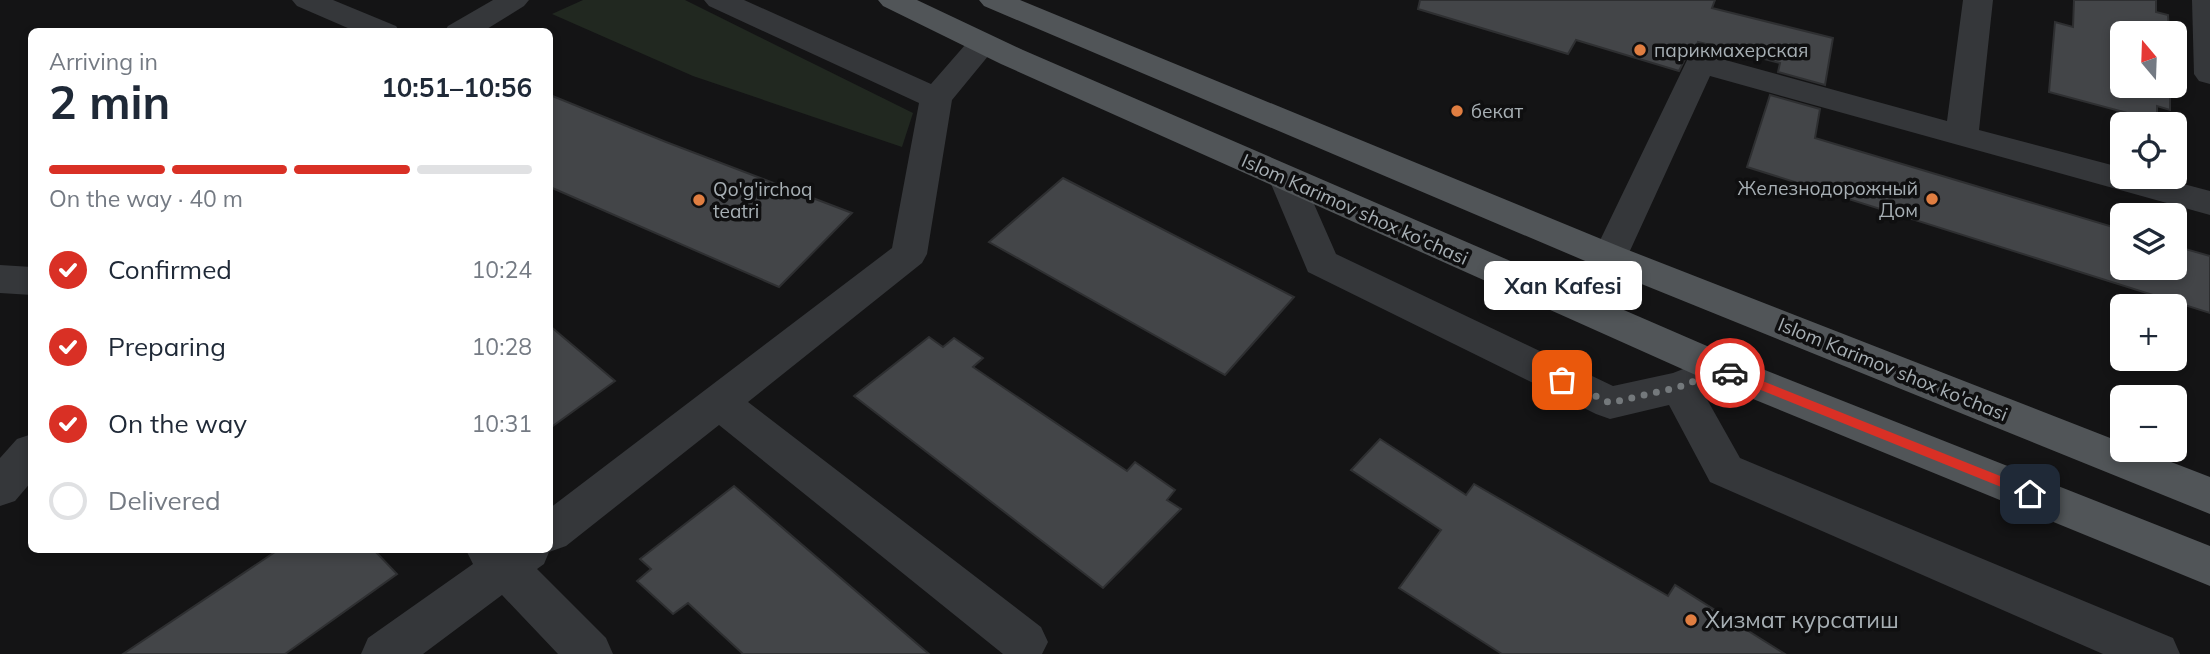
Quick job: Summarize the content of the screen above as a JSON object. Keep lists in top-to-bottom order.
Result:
{
  "streets": {
    "main road": ["Islom Karimov shox ko'chasi"]
  },
  "places": [
    "парикмахерская",
    "бекат",
    "Железнодорожный Дом",
    "Qo'g'irchoq teatri",
    "Xan Kafesi",
    "Хизмат курсатиш"
  ],
  "north": "top",
  "page": {
    "map_buttons": ["+", "−"],
    "heading": ["2 min", "Arriving in", "10:51–10:56"],
    "bar": "On the way · 40 m",
    "list": [
      ["Confirmed", "10:24"],
      ["Preparing", "10:28"],
      ["On the way", "10:31"],
      "Delivered"
    ],
    "bubble": "Xan Kafesi"
  }
}
